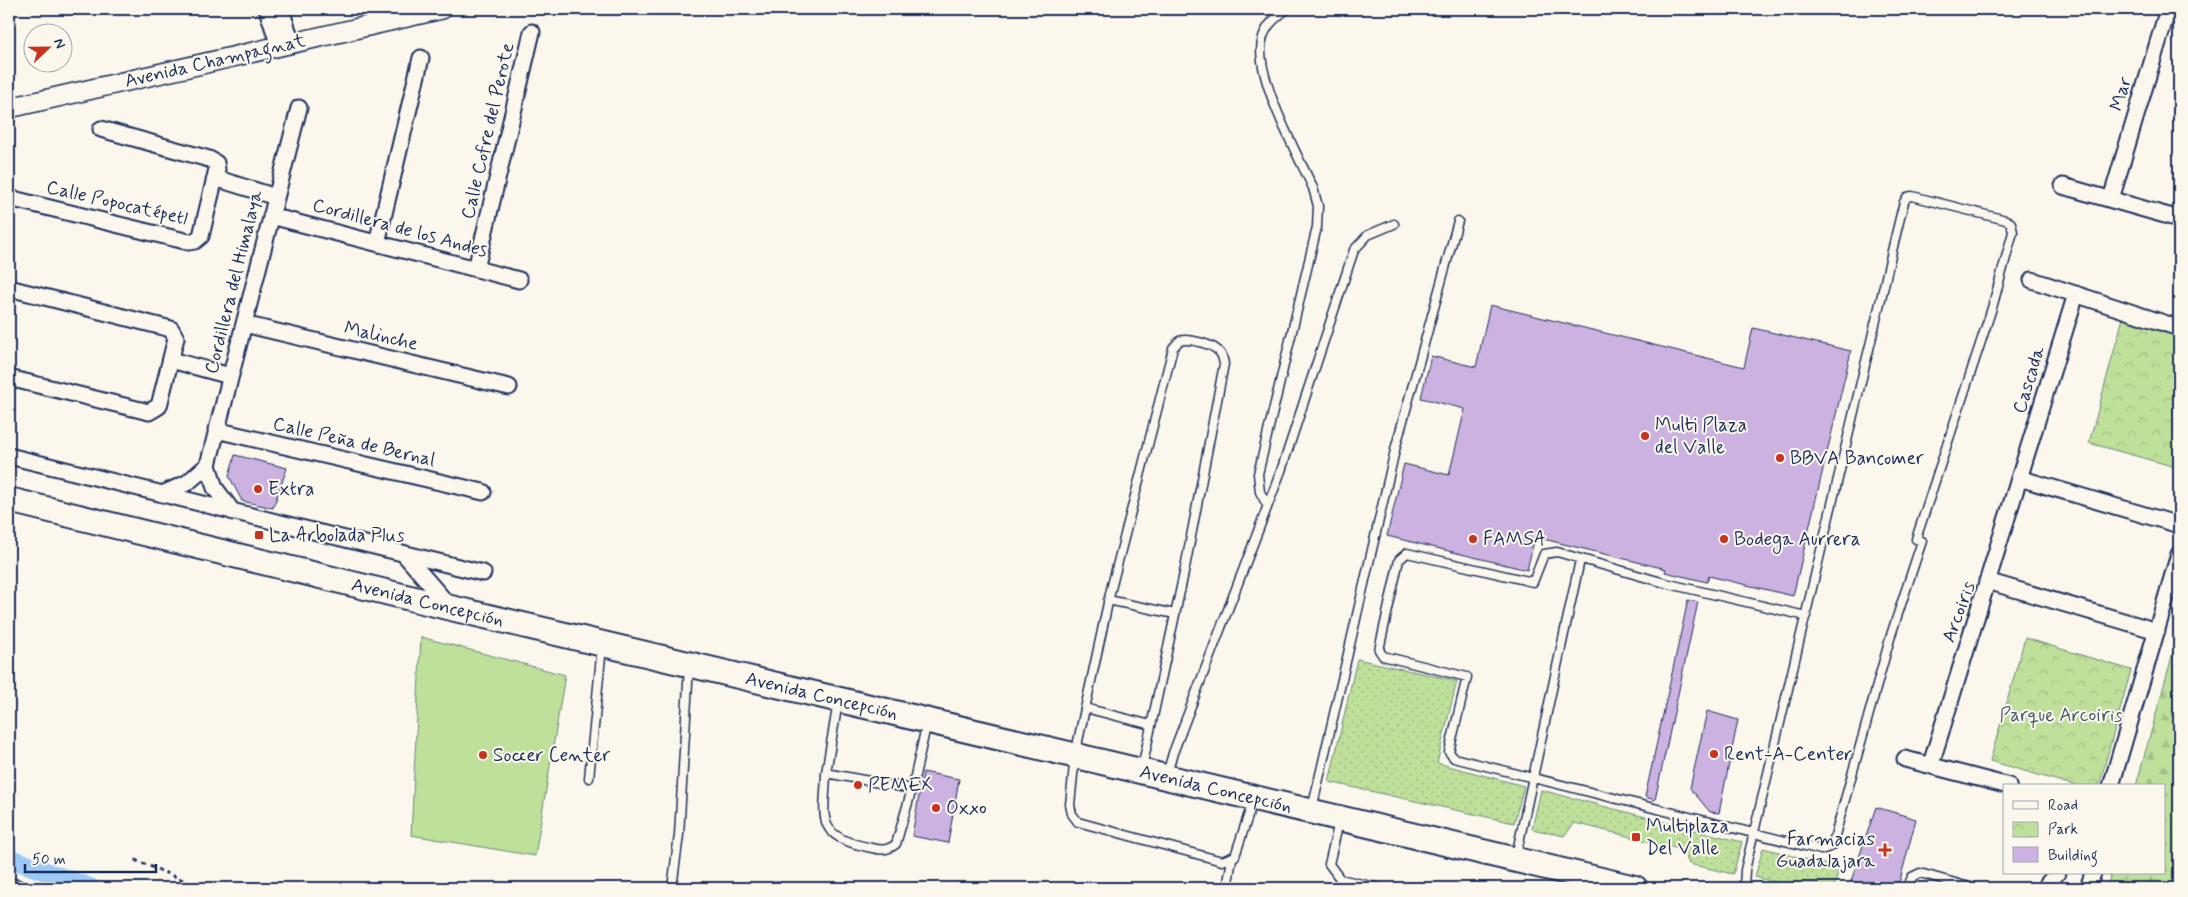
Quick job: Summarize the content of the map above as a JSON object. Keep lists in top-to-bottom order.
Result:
{
  "streets": {
    "main road": ["Avenida Concepción"],
    "street": [
      "Avenida Champagnat",
      "Mar",
      "Calle Cofre del Perote",
      "Calle Popocatépetl",
      "Cordillera de los Andes",
      "Cordillera del Himalaya",
      "Malinche",
      "Cascada",
      "Calle Peña de Bernal",
      "Arcoiris"
    ]
  },
  "crossings": [
    ["Calle Cofre del Perote", "Cordillera de los Andes"],
    ["Cordillera de los Andes", "Cordillera del Himalaya"],
    ["Cordillera del Himalaya", "Malinche"],
    ["Cordillera del Himalaya", "Calle Peña de Bernal"],
    ["Cascada", "Arcoiris"]
  ],
  "parks": ["Parque Arcoiris"],
  "places": {
    "other": [
      "Multi Plaza del Valle",
      "BBVA Bancomer",
      "Extra",
      "FAMSA",
      "Bodega Aurrera",
      "Rent-A-Center",
      "Soccer Center",
      "PEMEX",
      "Oxxo"
    ],
    "transit": ["La Arbolada Plus", "Multiplaza Del Valle"],
    "health": ["Farmacias Guadalajara"]
  },
  "legend": ["Road", "Park", "Building"],
  "scale_bar": "50 m",
  "north": "right"
}
